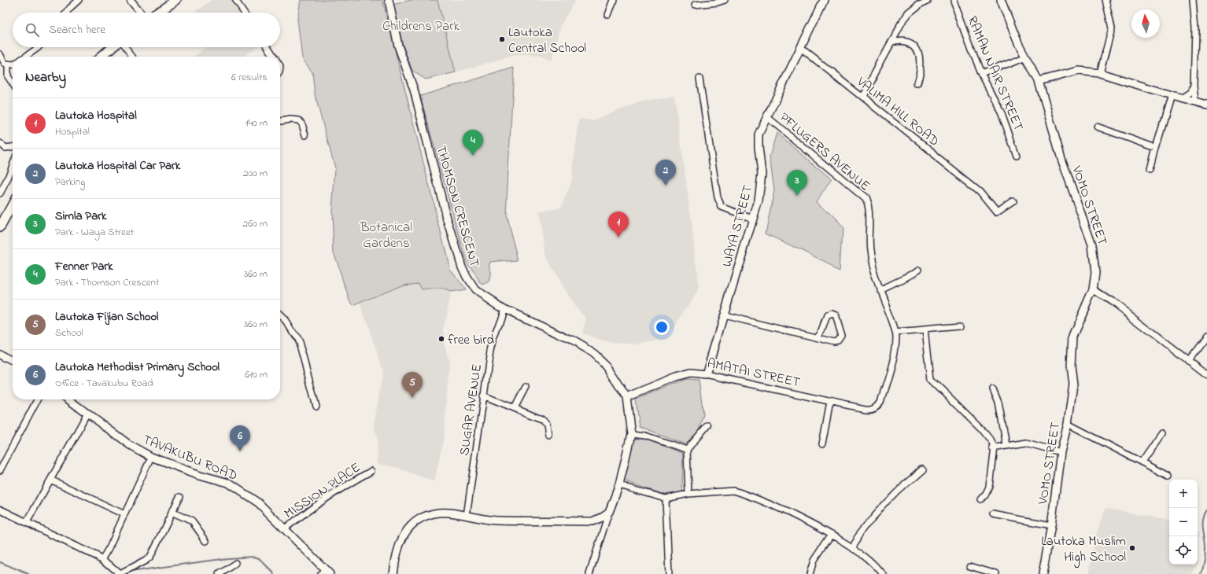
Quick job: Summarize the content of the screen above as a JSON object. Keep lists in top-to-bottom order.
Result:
{
  "streets": {
    "main road": [
      "VOMO STREET",
      "THOMSON CRESCENT",
      "WAYA STREET",
      "AMATAI STREET",
      "TAVAKUBU ROAD"
    ],
    "street": [
      "RAMAN NAIR STREET",
      "VALIMA HILL ROAD",
      "PFLUGERS AVENUE",
      "SUGAR AVENUE",
      "MISSION PLACE"
    ]
  },
  "crossings": [
    ["VALIMA HILL ROAD", "WAYA STREET"],
    ["PFLUGERS AVENUE", "WAYA STREET"],
    ["PFLUGERS AVENUE", "AMATAI STREET"],
    ["THOMSON CRESCENT", "AMATAI STREET"],
    ["THOMSON CRESCENT", "SUGAR AVENUE"],
    ["WAYA STREET", "AMATAI STREET"],
    ["TAVAKUBU ROAD", "MISSION PLACE"]
  ],
  "parks": ["Childrens Park", "Botanical Gardens"],
  "places": ["Lautoka Central School", "free bird", "Lautoka Muslim High School"],
  "north": "top",
  "page": {
    "search": "Search here",
    "heading": ["Nearby", "6 results"],
    "list": [
      {
        "mark": "1",
        "name": "Lautoka Hospital",
        "note": "Hospital",
        "value": "140 m"
      },
      {
        "mark": "2",
        "name": "Lautoka Hospital Car Park",
        "note": "Parking",
        "value": "200 m"
      },
      {
        "mark": "3",
        "name": "Simla Park",
        "note": "Park · Waya Street",
        "value": "260 m"
      },
      {
        "mark": "4",
        "name": "Fenner Park",
        "note": "Park · Thomson Crescent",
        "value": "360 m"
      },
      {
        "mark": "5",
        "name": "Lautoka Fijian School",
        "note": "School",
        "value": "360 m"
      },
      {
        "mark": "6",
        "name": "Lautoka Methodist Primary School",
        "note": "Office · Tavakubu Road",
        "value": "610 m"
      }
    ],
    "pins": [
      "4",
      "2",
      "3",
      "1",
      "5",
      "6"
    ],
    "map_buttons": ["+", "−"]
  }
}
